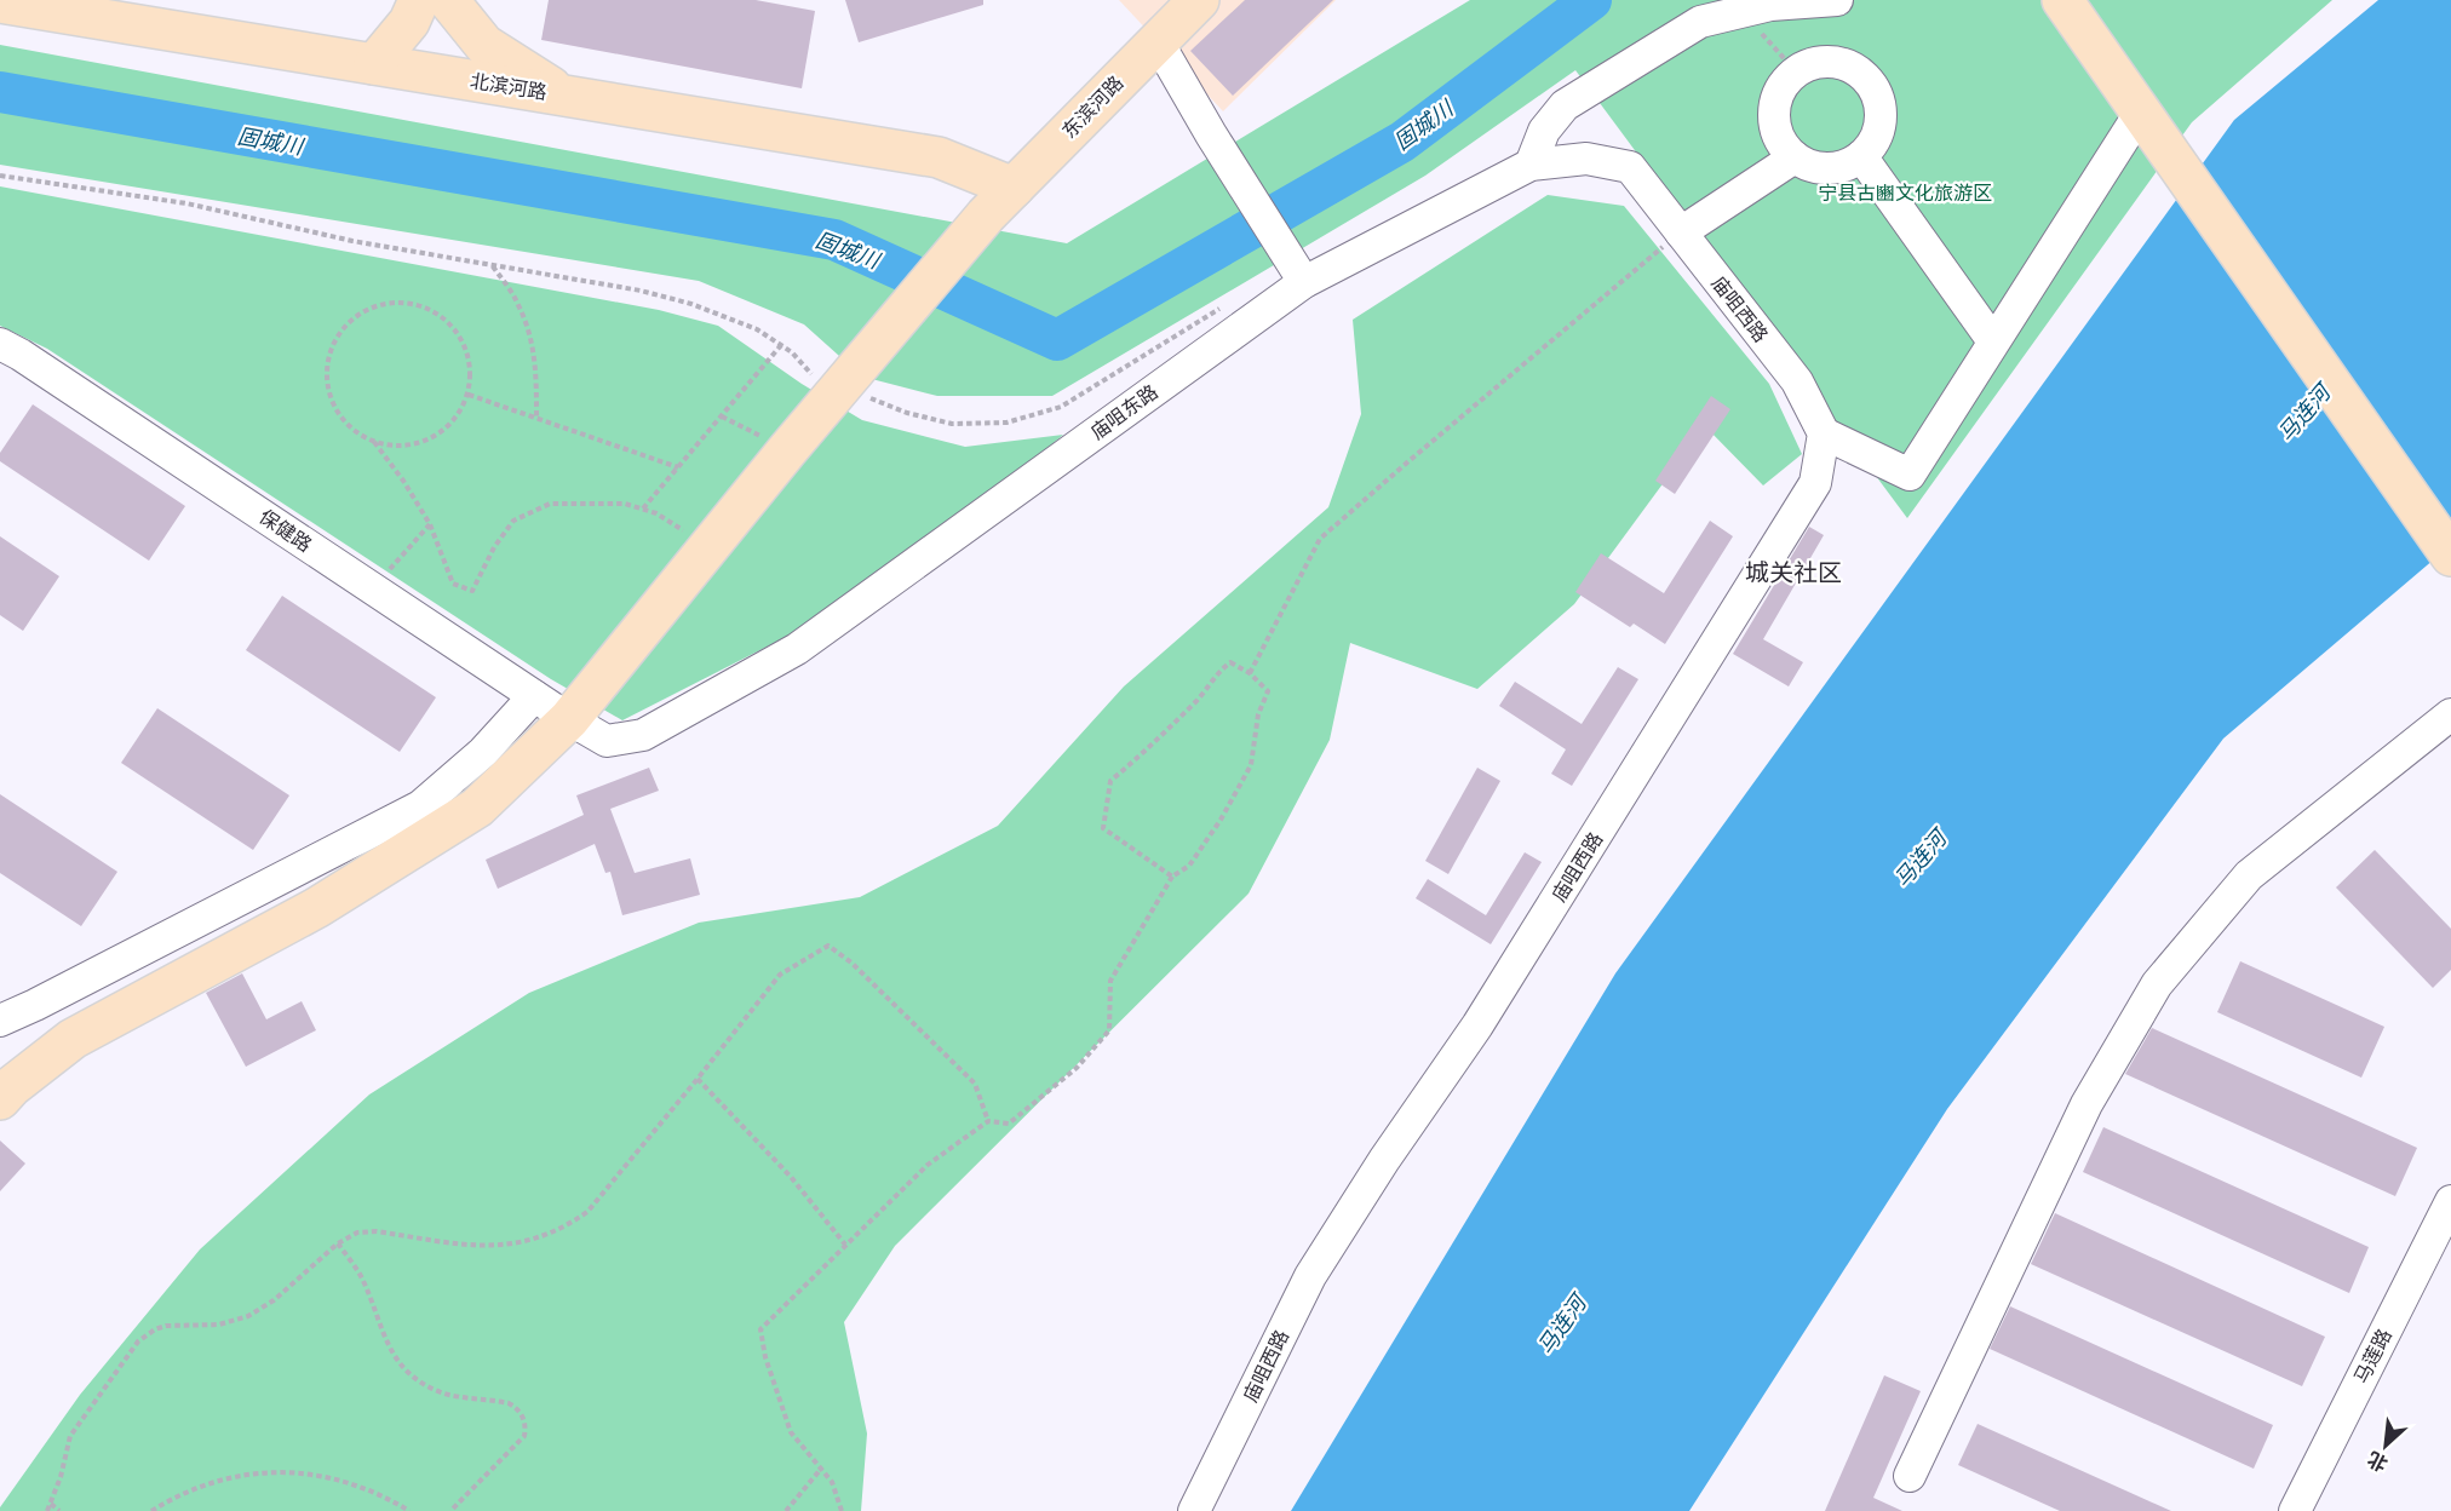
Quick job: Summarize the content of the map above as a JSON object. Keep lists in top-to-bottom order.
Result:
{
  "streets": {
    "main road": ["北滨河路", "东滨河路"],
    "street": [
      "庙咀西路",
      "庙咀东路",
      "保健路",
      "马莲路"
    ]
  },
  "crossings": [
    ["北滨河路", "东滨河路"],
    ["东滨河路", "庙咀东路"],
    ["东滨河路", "保健路"],
    ["庙咀西路", "庙咀东路"],
    ["庙咀东路", "保健路"]
  ],
  "districts": ["城关社区"],
  "water": ["固城川", "马连河"],
  "parks": ["宁县古豳文化旅游区"],
  "north": "bottom left"
}
